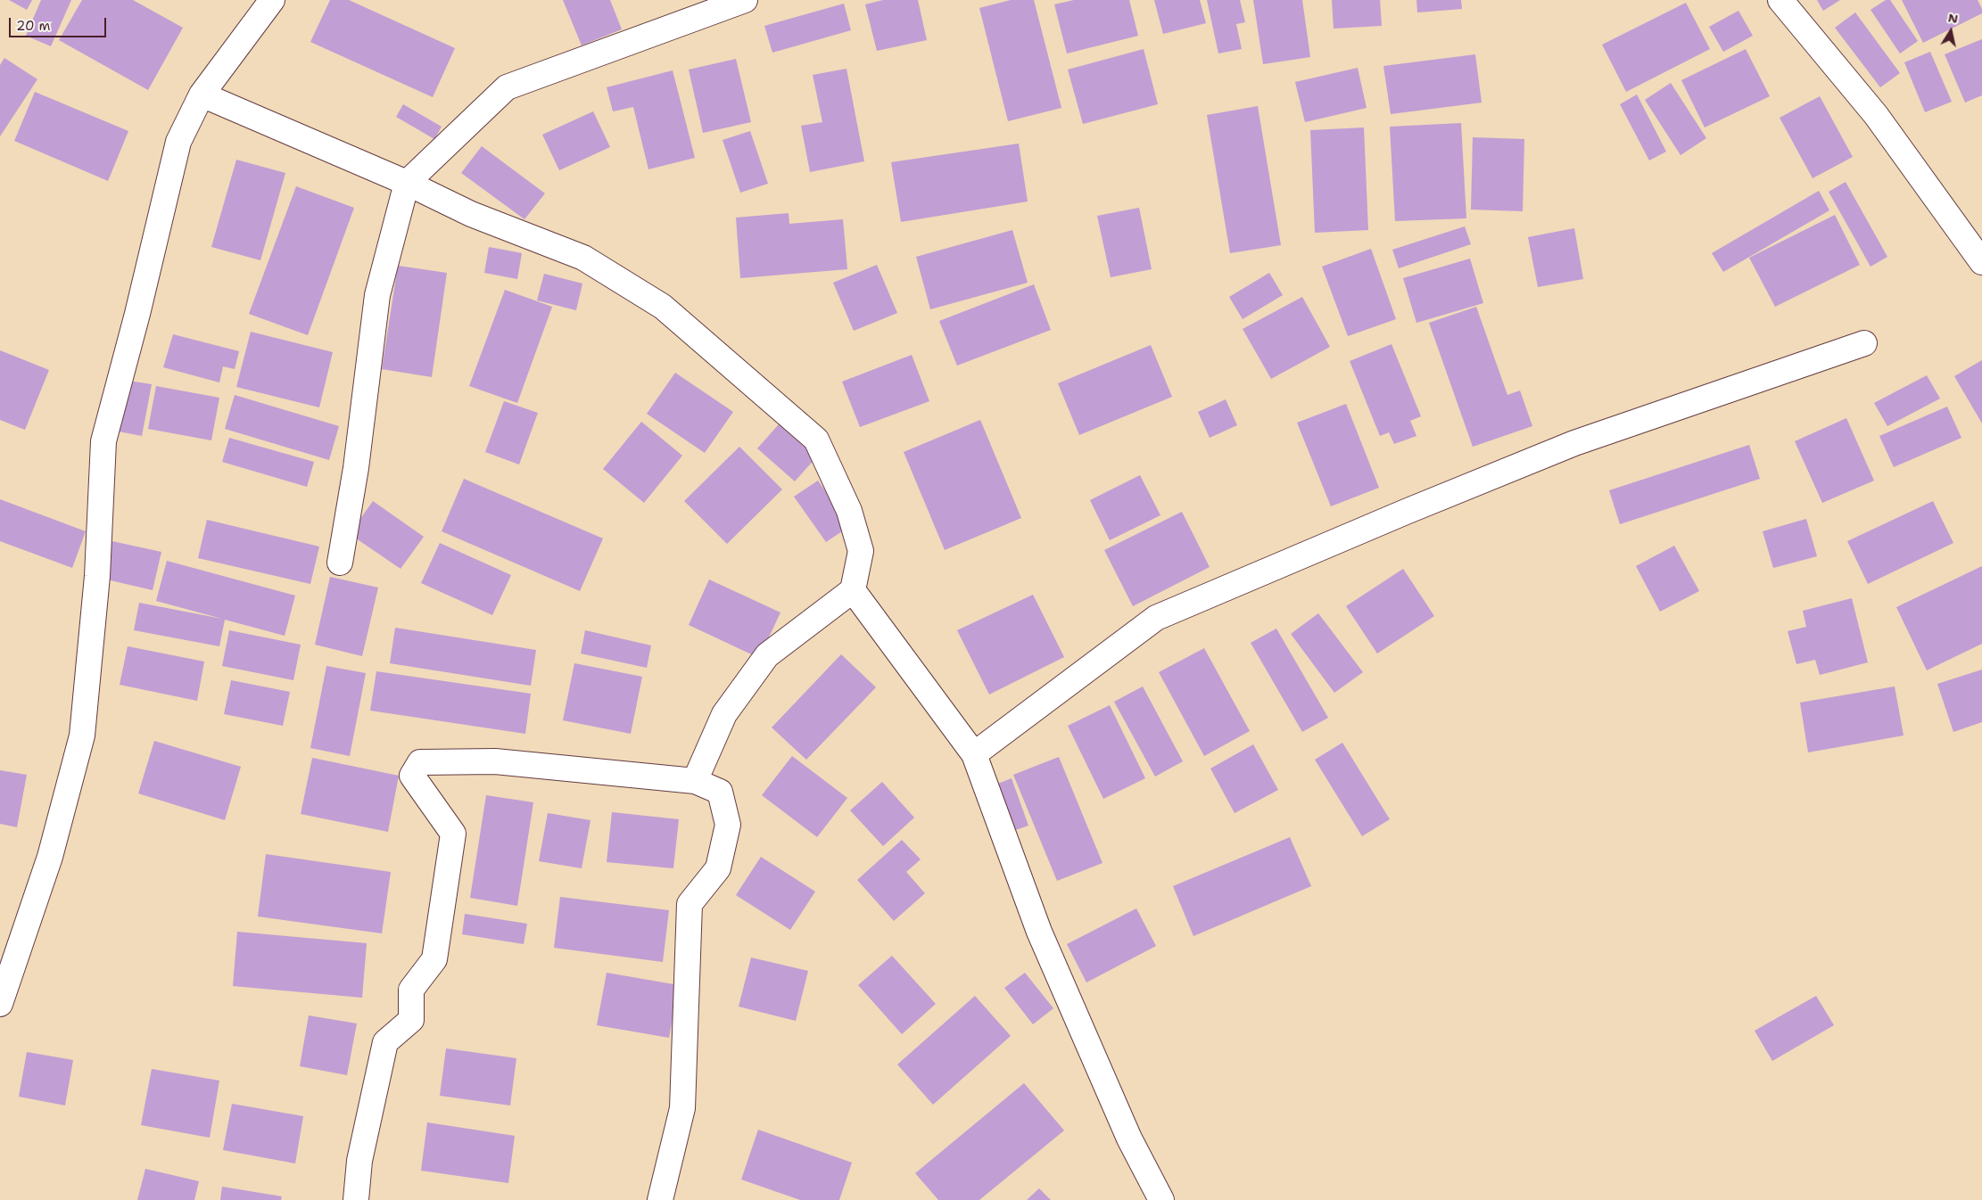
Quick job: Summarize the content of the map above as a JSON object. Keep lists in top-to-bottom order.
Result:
{
  "scale_bar": "20 m",
  "north": "top"
}
